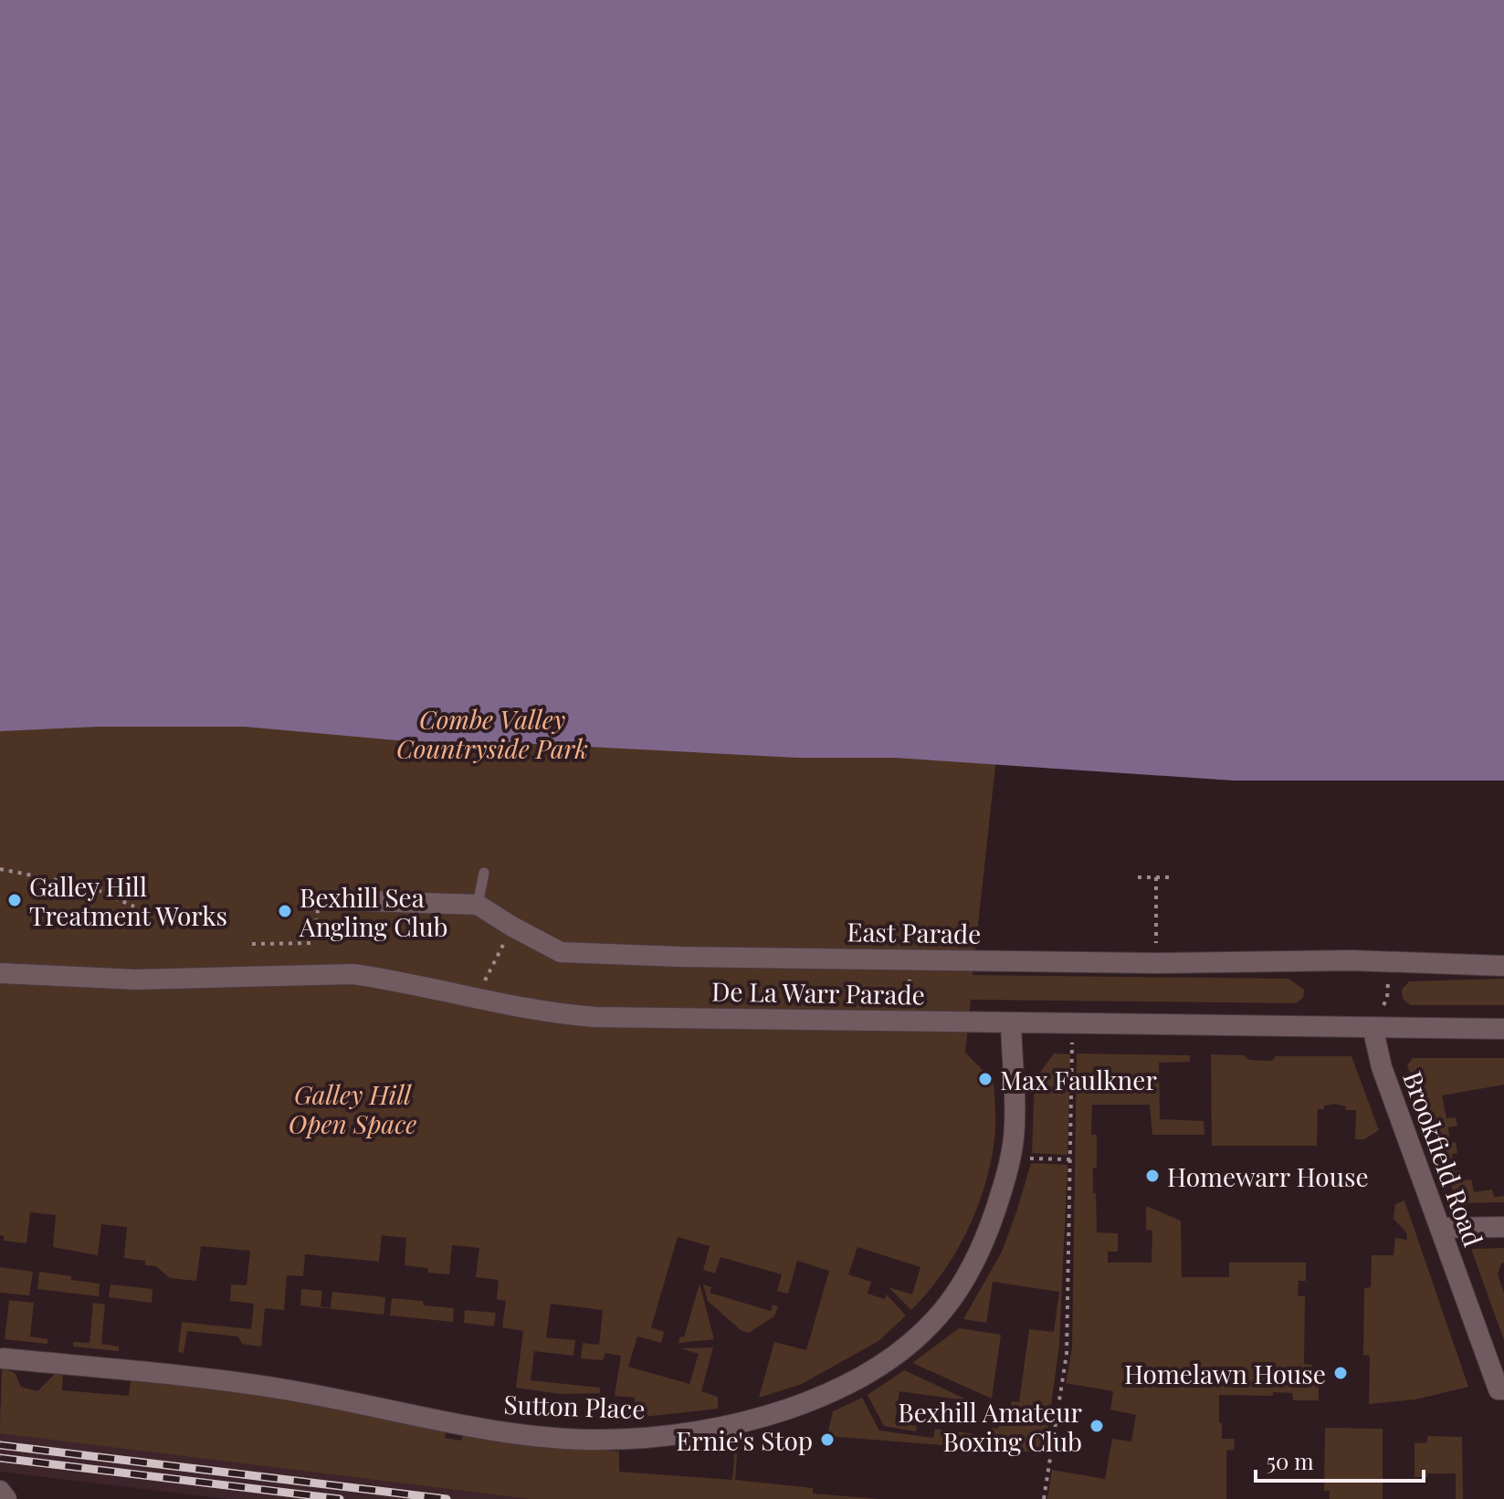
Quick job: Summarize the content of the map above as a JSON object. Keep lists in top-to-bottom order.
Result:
{
  "streets": {
    "street": [
      "East Parade",
      "De La Warr Parade",
      "Brookfield Road",
      "Sutton Place"
    ]
  },
  "crossings": [
    ["De La Warr Parade", "Brookfield Road"],
    ["De La Warr Parade", "Sutton Place"]
  ],
  "parks": ["Combe Valley Countryside Park", "Galley Hill Open Space"],
  "places": [
    "Galley Hill Treatment Works",
    "Bexhill Sea Angling Club",
    "Max Faulkner",
    "Homewarr House",
    "Homelawn House",
    "Bexhill Amateur Boxing Club",
    "Ernie's Stop"
  ],
  "scale_bar": "50 m"
}
